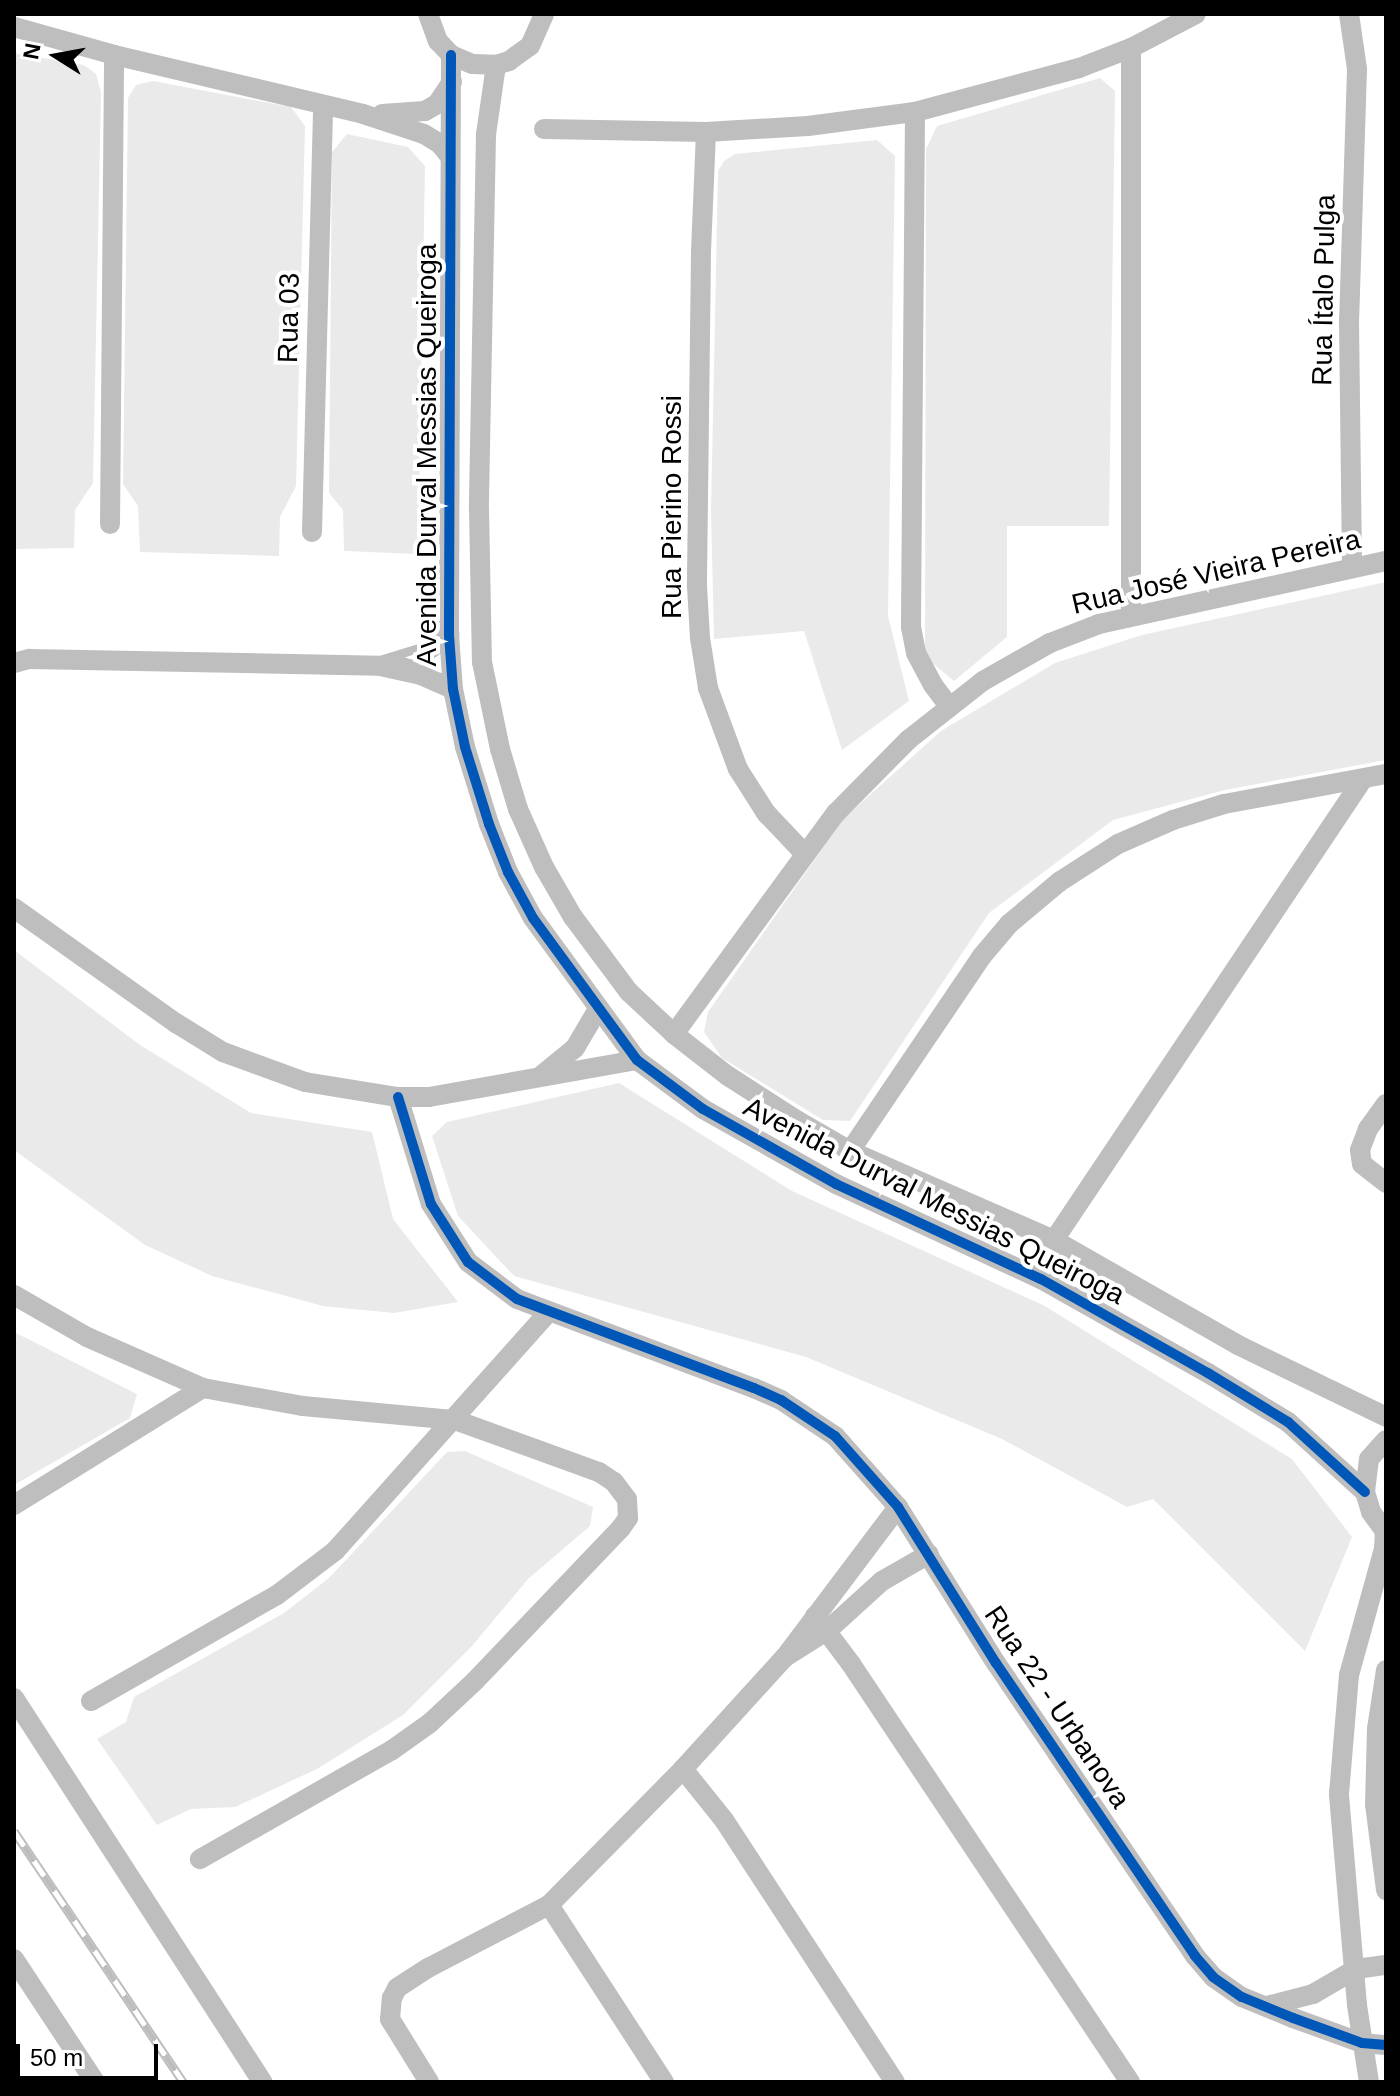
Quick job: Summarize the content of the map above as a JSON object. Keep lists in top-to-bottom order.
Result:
{
  "streets": {
    "street": [
      "Rua Ítalo Pulga",
      "Rua 03",
      "Avenida Durval Messias Queiroga",
      "Rua Pierino Rossi",
      "Rua José Vieira Pereira",
      "Rua 22 - Urbanova"
    ]
  },
  "crossings": [
    ["Rua Ítalo Pulga", "Rua José Vieira Pereira"],
    ["Avenida Durval Messias Queiroga", "Rua José Vieira Pereira"],
    ["Rua Pierino Rossi", "Rua José Vieira Pereira"]
  ],
  "scale_bar": "50 m",
  "north": "left"
}
